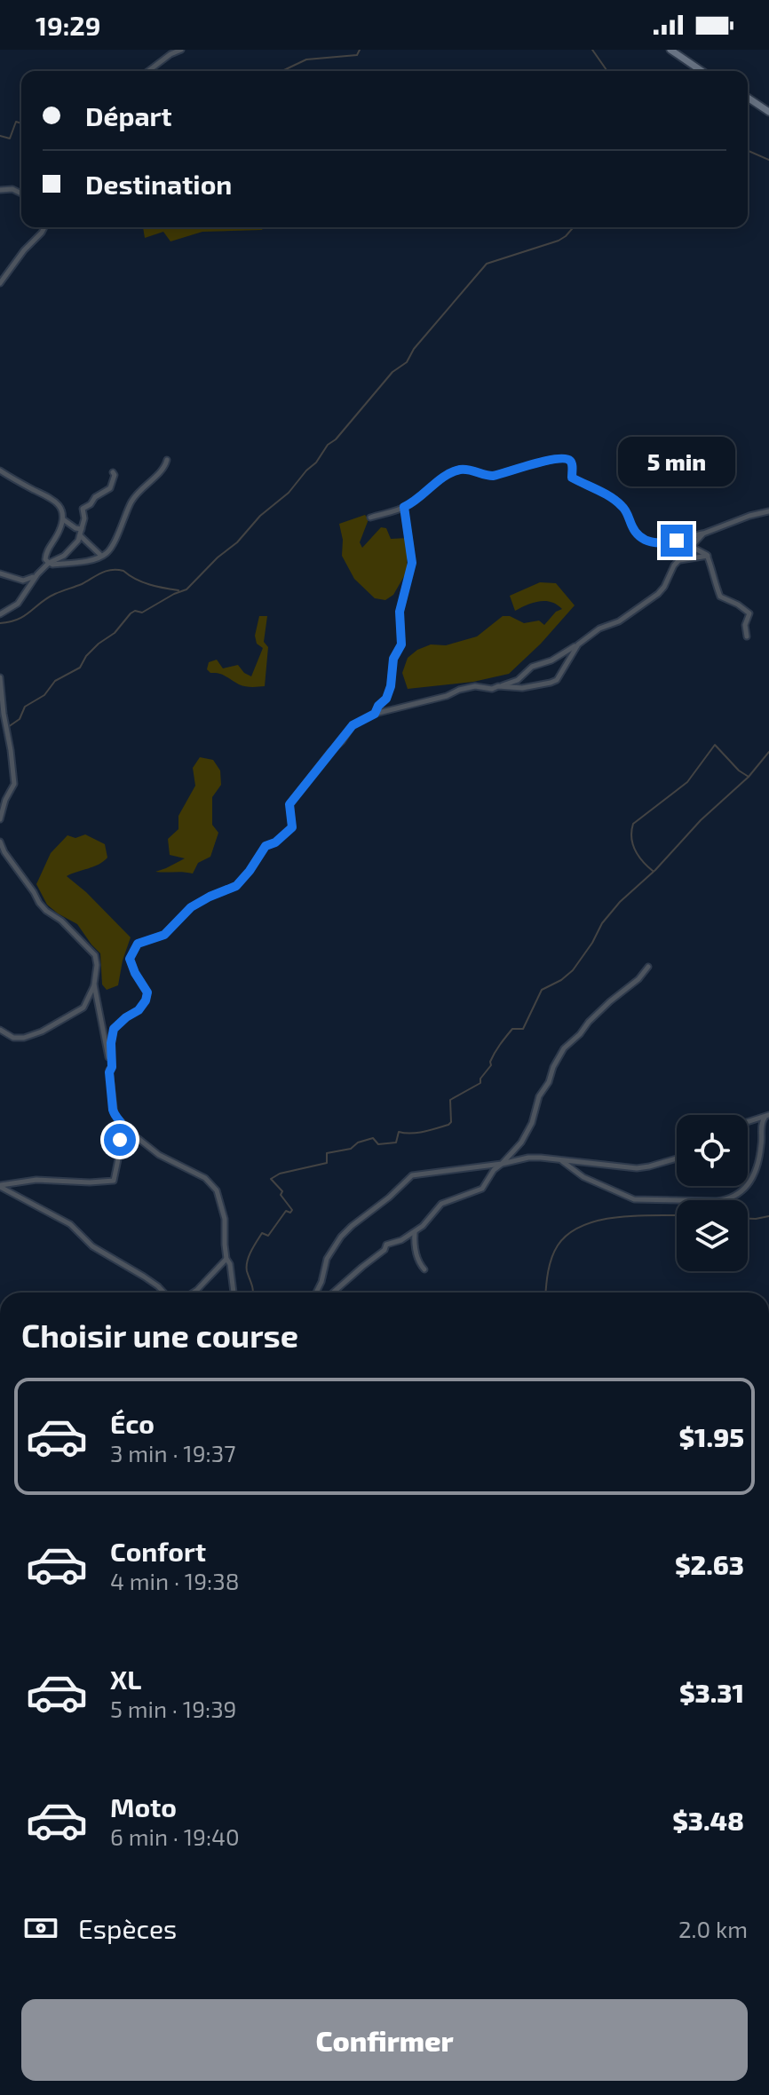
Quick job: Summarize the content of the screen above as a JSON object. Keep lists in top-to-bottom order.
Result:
{
  "page": {
    "status": "19:29",
    "banner": ["Départ", "Destination"],
    "bubble": "5 min",
    "heading": "Choisir une course",
    "list": [
      {
        "name": "Éco",
        "note": "3 min · 19:37",
        "value": "$1.95"
      },
      {
        "name": "Confort",
        "note": "4 min · 19:38",
        "value": "$2.63"
      },
      {
        "name": "XL",
        "note": "5 min · 19:39",
        "value": "$3.31"
      },
      {
        "name": "Moto",
        "note": "6 min · 19:40",
        "value": "$3.48"
      }
    ],
    "pay": ["Espèces", "2.0 km"],
    "buttons": "Confirmer"
  }
}
